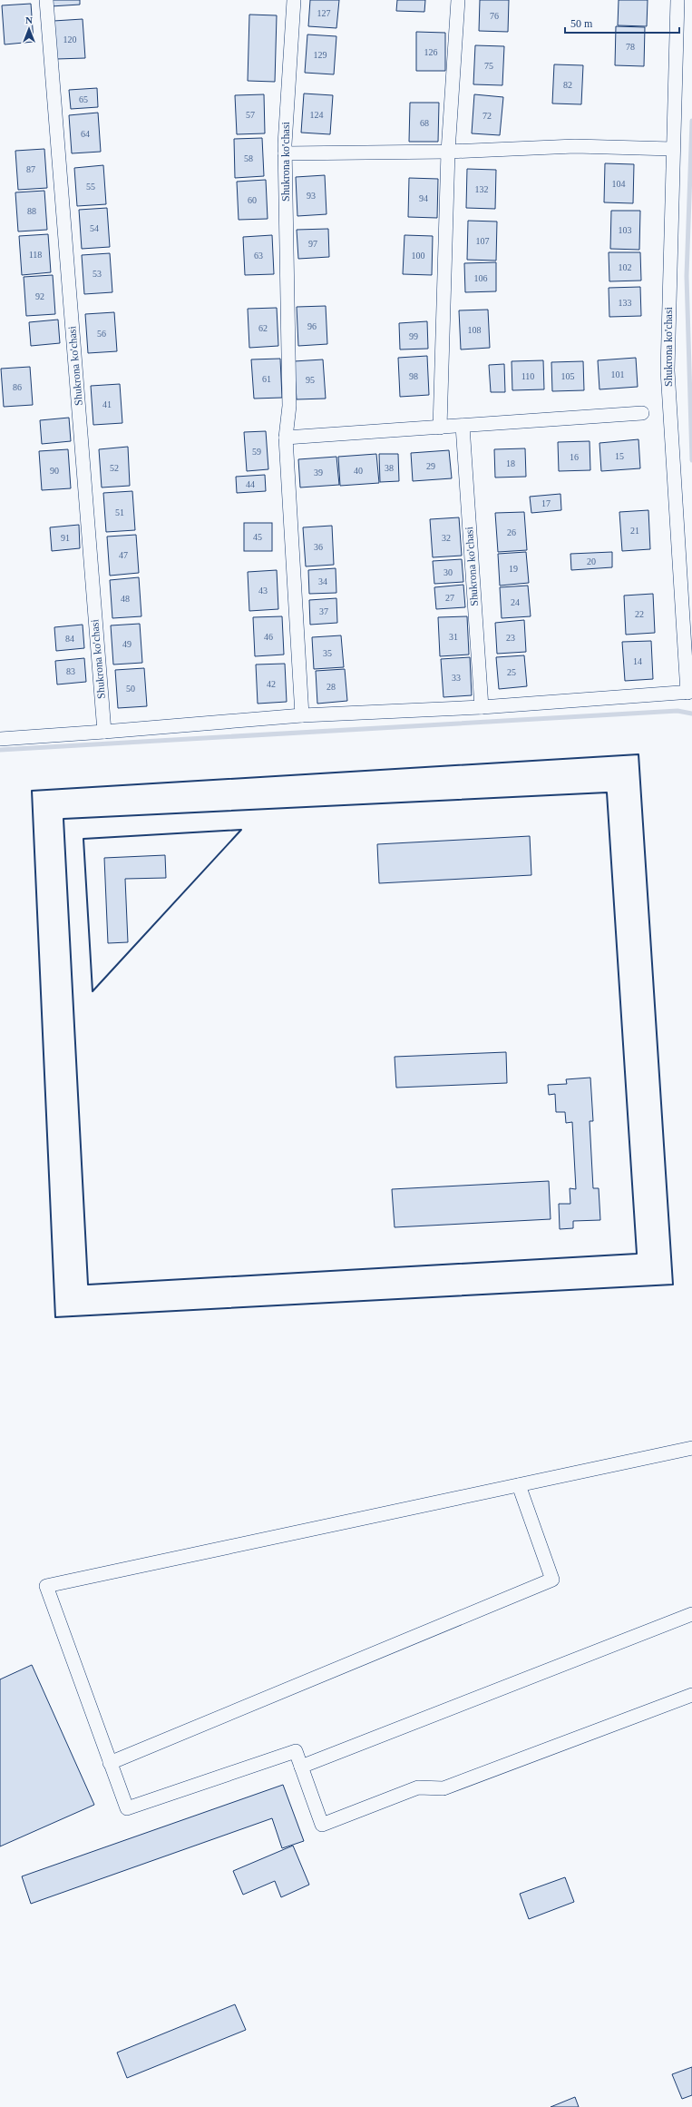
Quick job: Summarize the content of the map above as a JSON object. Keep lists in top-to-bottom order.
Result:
{
  "streets": {
    "street": ["Shukrona ko'chasi"]
  },
  "house_numbers": [
    "127",
    "76",
    "120",
    "78",
    "126",
    "129",
    "75",
    "82",
    "65",
    "57",
    "124",
    "72",
    "68",
    "64",
    "58",
    "87",
    "104",
    "55",
    "132",
    "93",
    "94",
    "60",
    "88",
    "54",
    "103",
    "107",
    "97",
    "118",
    "63",
    "100",
    "102",
    "53",
    "106",
    "92",
    "133",
    "96",
    "62",
    "108",
    "56",
    "99",
    "101",
    "98",
    "110",
    "105",
    "61",
    "95",
    "86",
    "41",
    "59",
    "15",
    "16",
    "18",
    "29",
    "52",
    "38",
    "90",
    "40",
    "39",
    "44",
    "17",
    "51",
    "21",
    "26",
    "45",
    "91",
    "32",
    "36",
    "47",
    "20",
    "19",
    "30",
    "34",
    "43",
    "27",
    "48",
    "24",
    "37",
    "22",
    "46",
    "31",
    "23",
    "84",
    "49",
    "35",
    "14",
    "83",
    "25",
    "33",
    "42",
    "28",
    "50"
  ],
  "scale_bar": "50 m",
  "north": "top"
}
